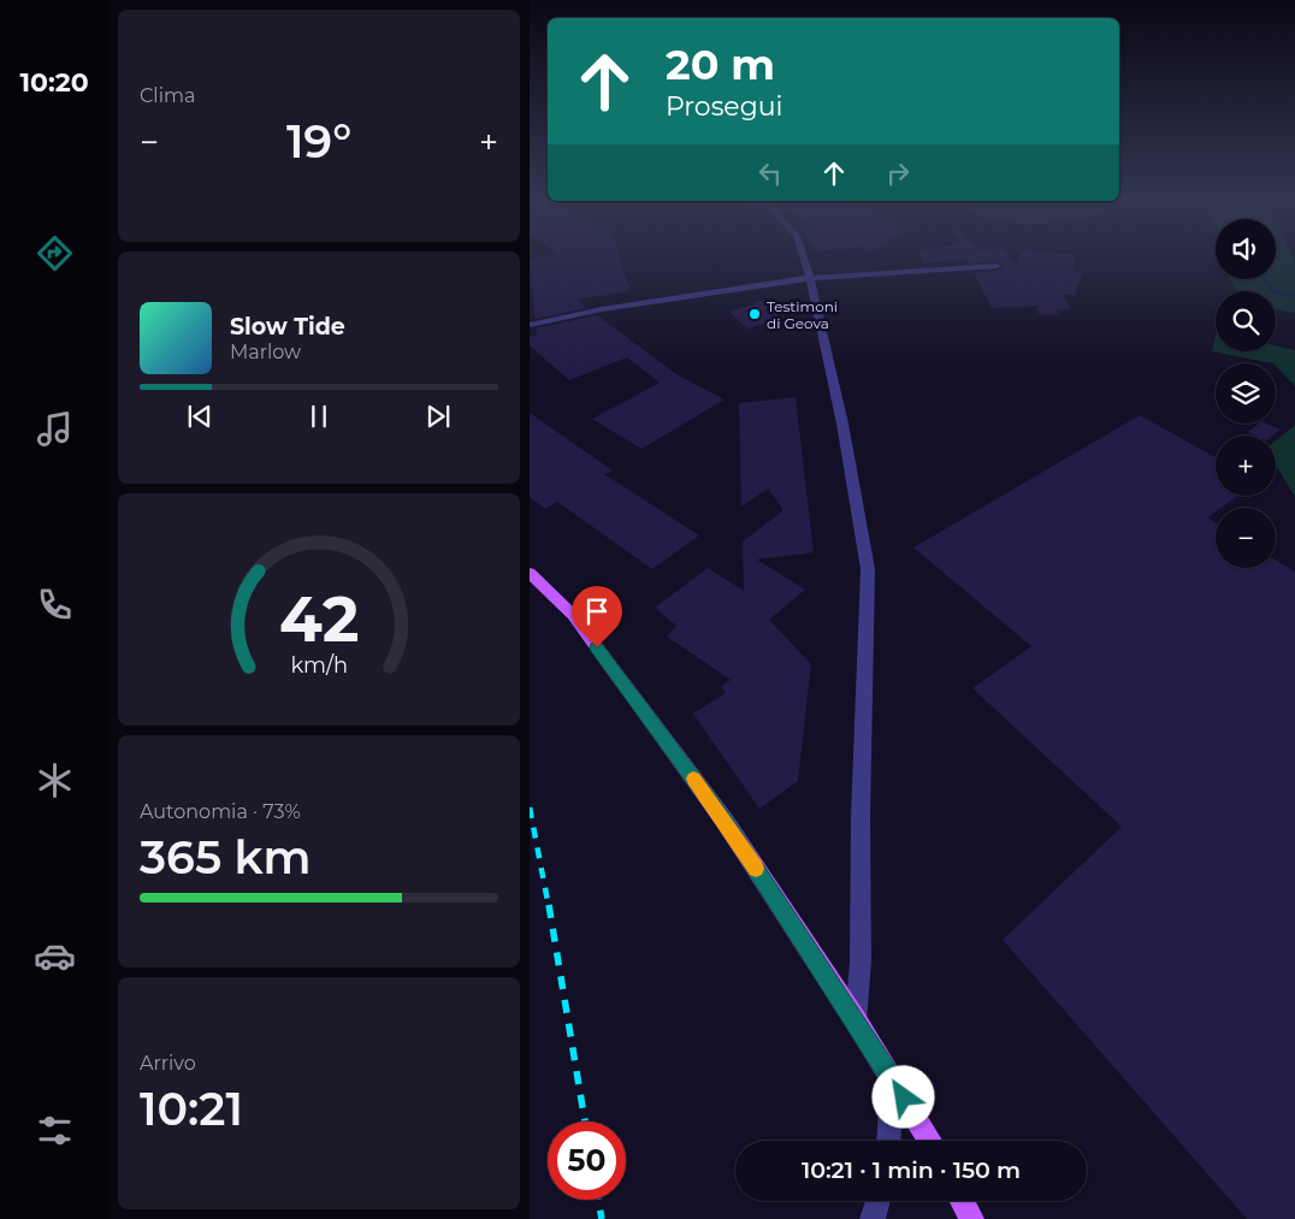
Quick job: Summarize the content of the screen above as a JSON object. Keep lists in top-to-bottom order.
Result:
{
  "places": ["Testimoni di Geova"],
  "page": {
    "tabs": "10:20",
    "tile": [
      "Clima",
      ["Autonomia · 73%", "365 km"],
      ["Arrivo", "10:21"]
    ],
    "turn": ["20 m", "Prosegui"],
    "heat": ["−", "19°", "+"],
    "map_buttons": ["+", "−"],
    "song": ["Slow Tide", "Marlow"],
    "limit": "50",
    "trip": "10:21 · 1 min · 150 m",
    "gauge": ["42", "km/h"]
  }
}
